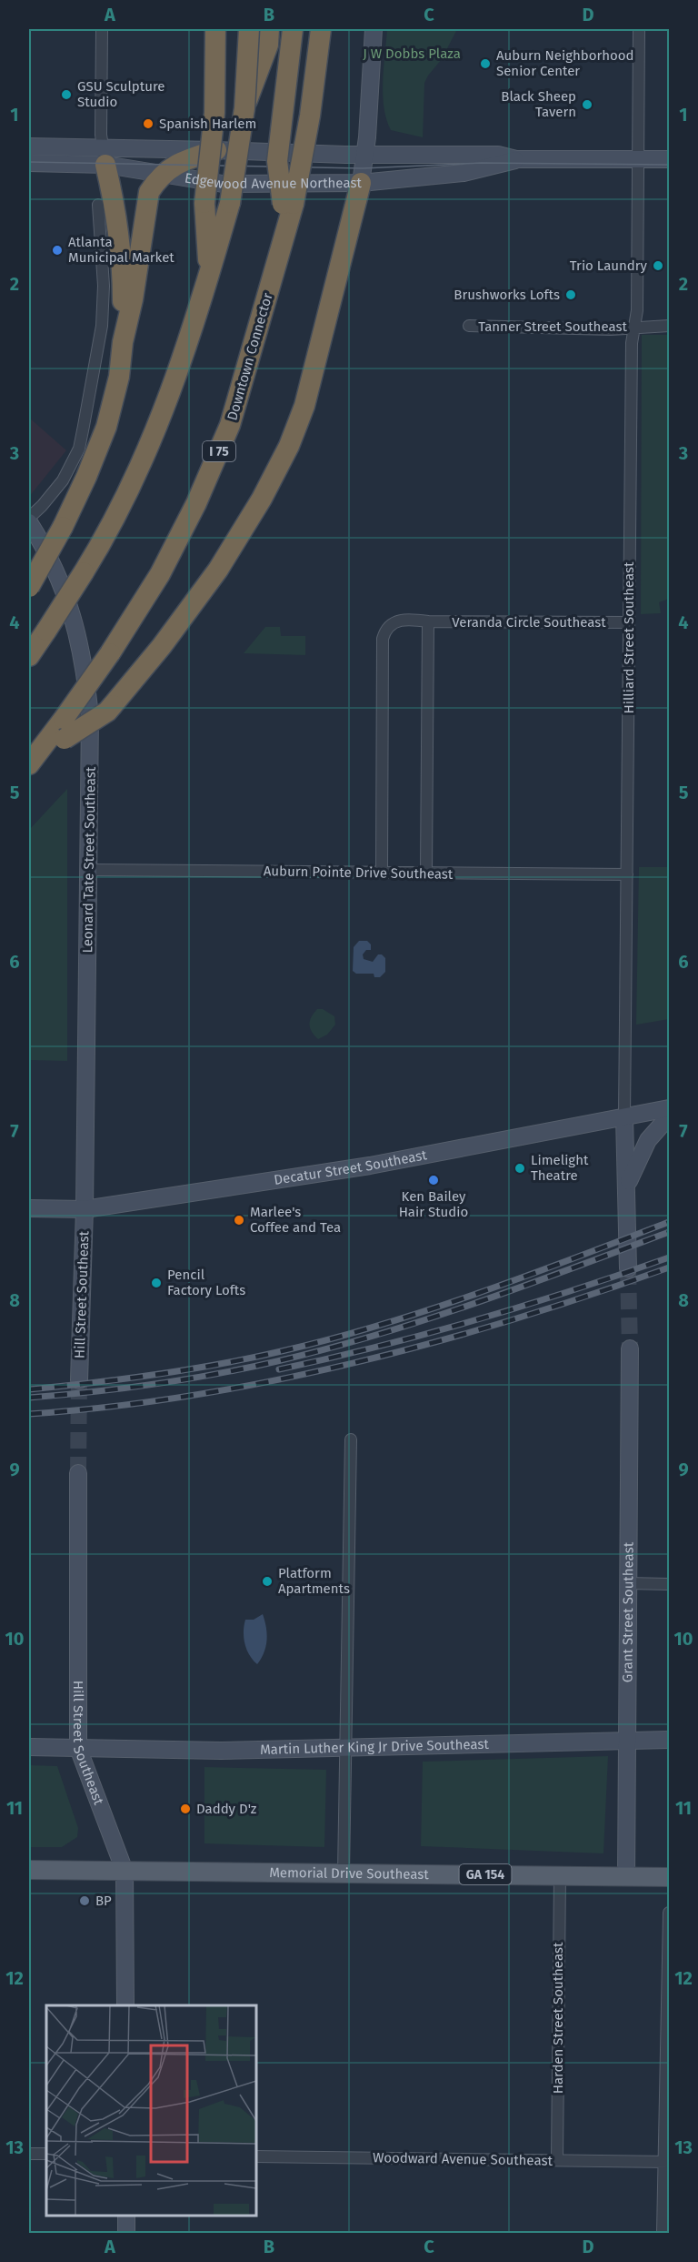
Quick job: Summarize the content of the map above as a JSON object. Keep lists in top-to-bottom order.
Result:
{
  "streets": {
    "highway": ["Downtown Connector", "I 75"],
    "main road": [
      "Edgewood Avenue Northeast",
      "Leonard Tate Street Southeast",
      "Decatur Street Southeast",
      "Hill Street Southeast",
      "Grant Street Southeast",
      "Martin Luther King Jr Drive Southeast",
      "Memorial Drive Southeast",
      "GA 154"
    ],
    "street": [
      "Tanner Street Southeast",
      "Veranda Circle Southeast",
      "Hilliard Street Southeast",
      "Auburn Pointe Drive Southeast",
      "Harden Street Southeast",
      "Woodward Avenue Southeast"
    ]
  },
  "crossings": [
    ["Edgewood Avenue Northeast", "Hilliard Street Southeast"],
    ["Tanner Street Southeast", "Hilliard Street Southeast"],
    ["Veranda Circle Southeast", "Hilliard Street Southeast"],
    ["Veranda Circle Southeast", "Auburn Pointe Drive Southeast"],
    ["Hilliard Street Southeast", "Auburn Pointe Drive Southeast"],
    ["Hilliard Street Southeast", "Decatur Street Southeast"],
    ["Leonard Tate Street Southeast", "Auburn Pointe Drive Southeast"],
    ["Leonard Tate Street Southeast", "Decatur Street Southeast"],
    ["Leonard Tate Street Southeast", "Hill Street Southeast"],
    ["Decatur Street Southeast", "Hill Street Southeast"],
    ["Hill Street Southeast", "Martin Luther King Jr Drive Southeast"],
    ["Hill Street Southeast", "Memorial Drive Southeast"],
    ["Grant Street Southeast", "Martin Luther King Jr Drive Southeast"],
    ["Grant Street Southeast", "Memorial Drive Southeast"],
    ["Memorial Drive Southeast", "Harden Street Southeast"],
    ["Harden Street Southeast", "Woodward Avenue Southeast"]
  ],
  "parks": ["J W Dobbs Plaza"],
  "places": [
    "Auburn Neighborhood Senior Center",
    "GSU Sculpture Studio",
    "Black Sheep Tavern",
    "Spanish Harlem",
    "Atlanta Municipal Market",
    "Trio Laundry",
    "Brushworks Lofts",
    "Limelight Theatre",
    "Ken Bailey Hair Studio",
    "Marlee's Coffee and Tea",
    "Pencil Factory Lofts",
    "Platform Apartments",
    "Daddy D'z",
    "BP"
  ],
  "grid": {
    "columns": [
      "A",
      "B",
      "C",
      "D"
    ],
    "rows": [
      "1",
      "2",
      "3",
      "4",
      "5",
      "6",
      "7",
      "8",
      "9",
      "10",
      "11",
      "12",
      "13"
    ]
  }
}
